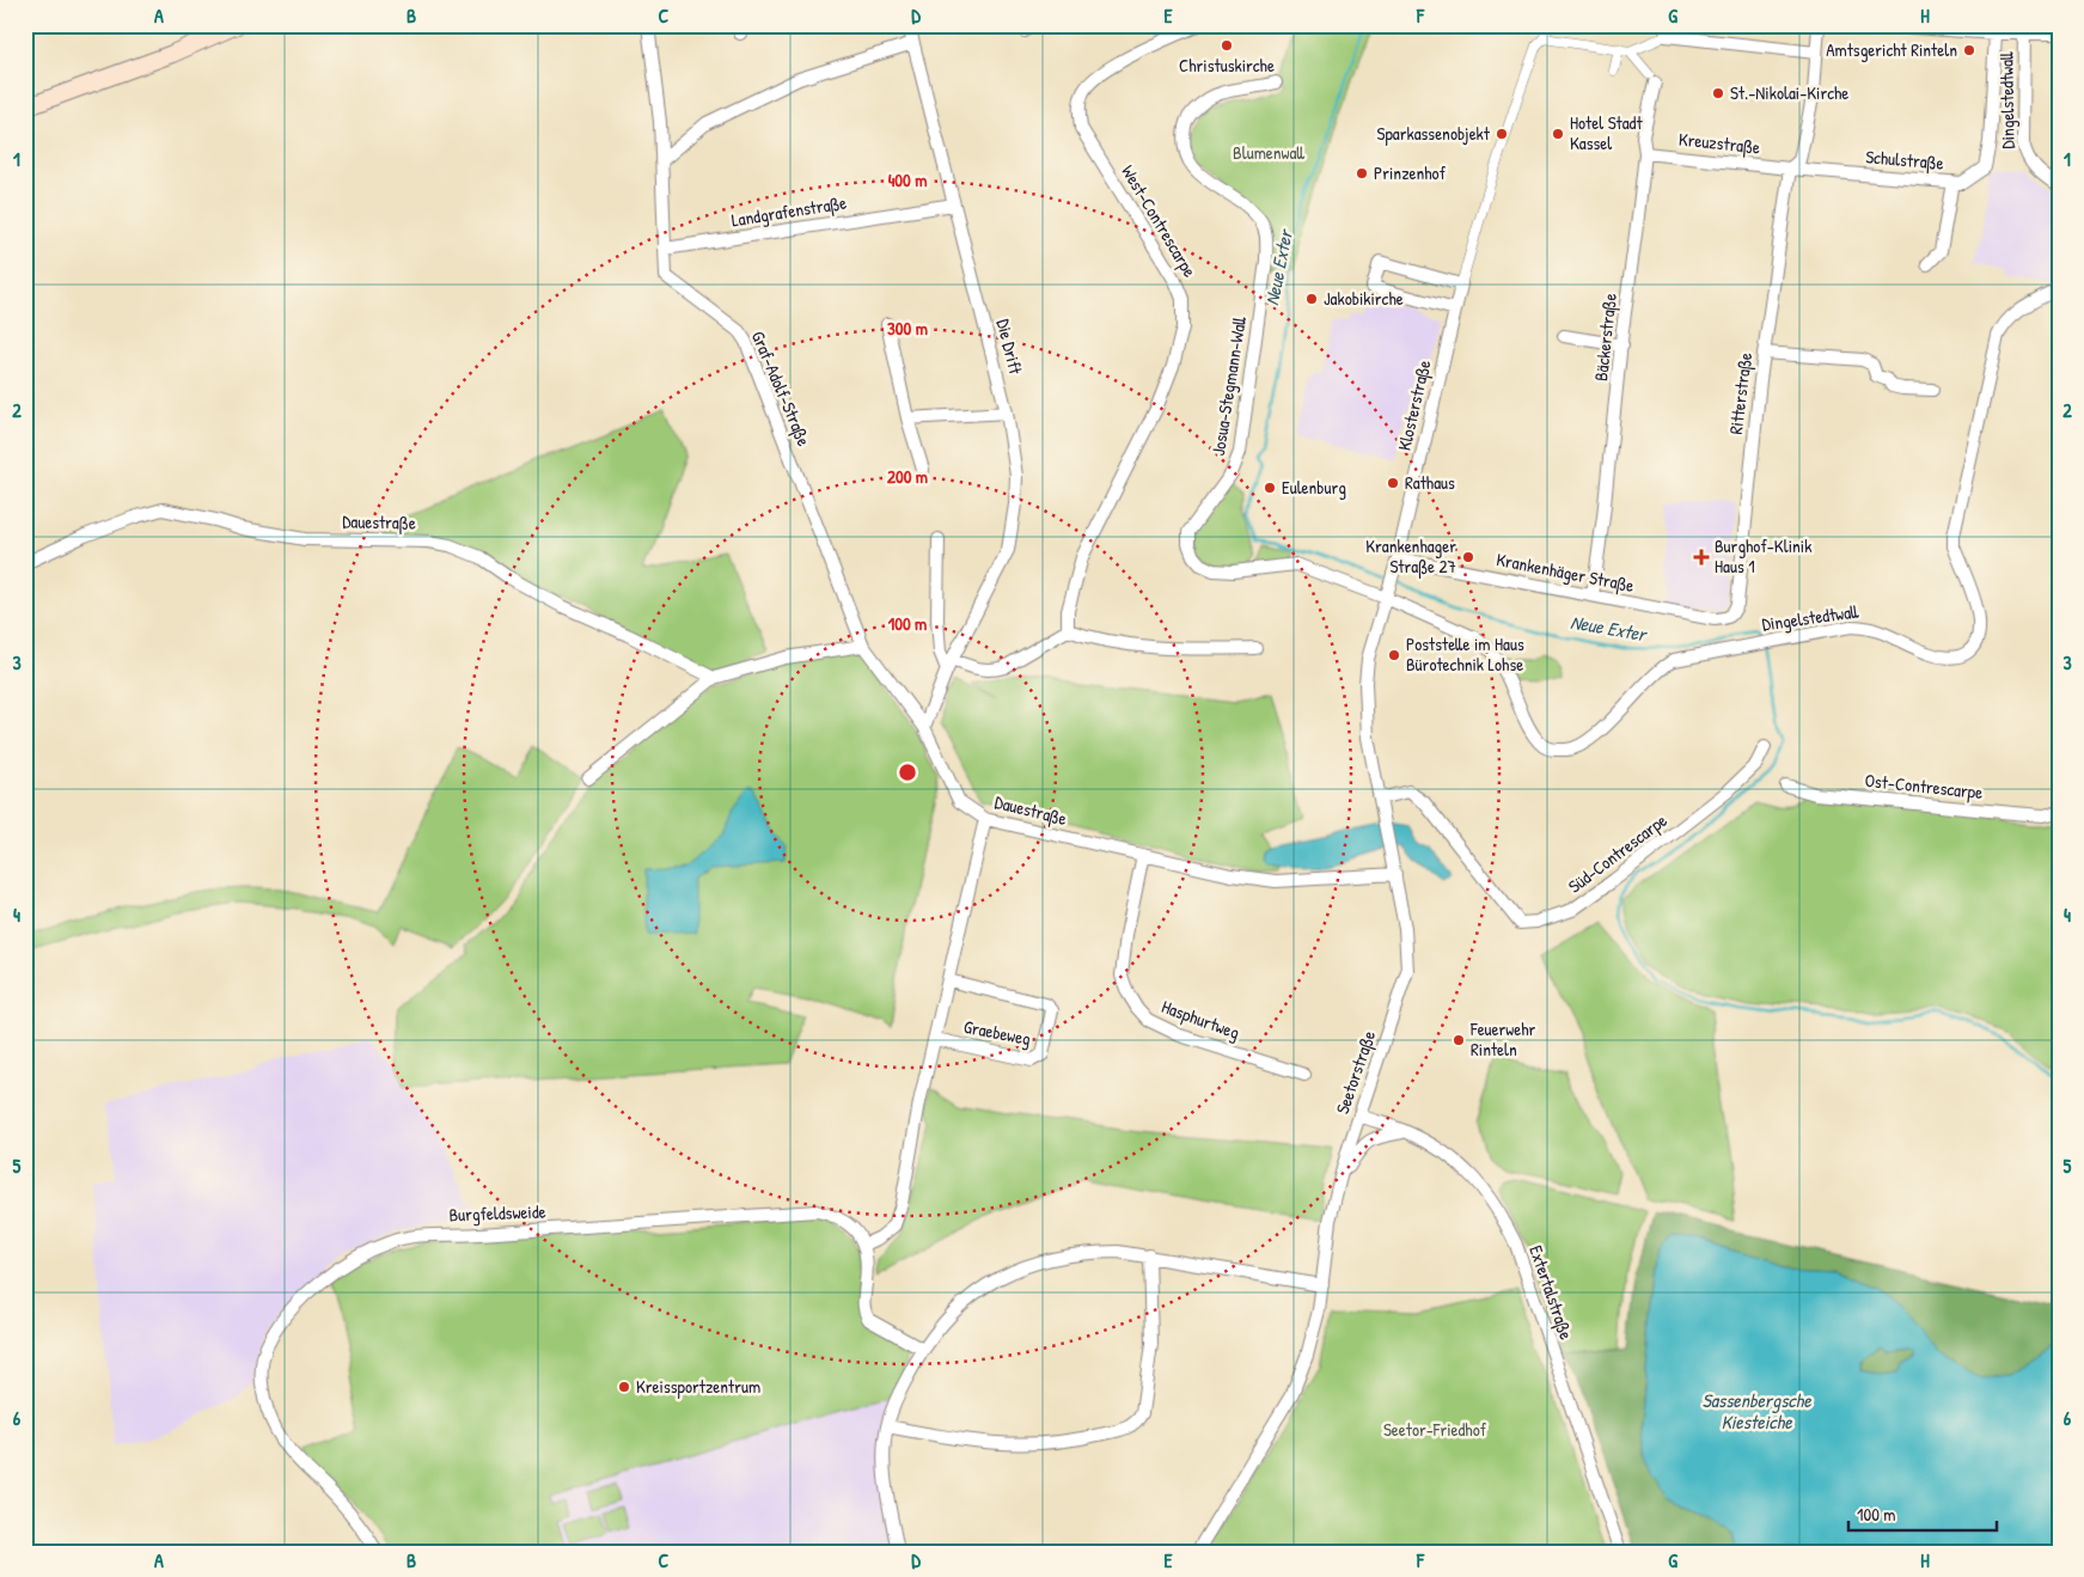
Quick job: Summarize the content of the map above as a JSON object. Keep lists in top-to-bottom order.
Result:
{
  "streets": {
    "street": [
      "Dingelstedtwall",
      "Kreuzstraße",
      "Schulstraße",
      "Landgrafenstraße",
      "West-Contrescarpe",
      "Bäckerstraße",
      "Die Drift",
      "Josua-Stegmann-Wall",
      "Graf-Adolf-Straße",
      "Ritterstraße",
      "Klosterstraße",
      "Dauestraße",
      "Krankenhäger Straße",
      "Ost-Contrescarpe",
      "Süd-Contrescarpe",
      "Hasphurtweg",
      "Graebeweg",
      "Seetorstraße",
      "Burgfeldsweide",
      "Extertalstraße"
    ]
  },
  "crossings": [
    ["Dingelstedtwall", "Josua-Stegmann-Wall"],
    ["Dingelstedtwall", "Klosterstraße"],
    ["Dingelstedtwall", "Seetorstraße"],
    ["Kreuzstraße", "Schulstraße"],
    ["Kreuzstraße", "Bäckerstraße"],
    ["Kreuzstraße", "Ritterstraße"],
    ["Schulstraße", "Ritterstraße"],
    ["Landgrafenstraße", "Die Drift"],
    ["Landgrafenstraße", "Graf-Adolf-Straße"],
    ["Bäckerstraße", "Krankenhäger Straße"],
    ["Die Drift", "Dauestraße"],
    ["Josua-Stegmann-Wall", "Klosterstraße"],
    ["Josua-Stegmann-Wall", "Seetorstraße"],
    ["Graf-Adolf-Straße", "Dauestraße"],
    ["Ritterstraße", "Krankenhäger Straße"],
    ["Klosterstraße", "Krankenhäger Straße"],
    ["Klosterstraße", "Seetorstraße"],
    ["Dauestraße", "Hasphurtweg"],
    ["Dauestraße", "Graebeweg"],
    ["Dauestraße", "Seetorstraße"],
    ["Süd-Contrescarpe", "Seetorstraße"],
    ["Graebeweg", "Burgfeldsweide"],
    ["Seetorstraße", "Extertalstraße"]
  ],
  "water": ["Neue Exter", "Sassenbergsche Kiesteiche"],
  "parks": ["Blumenwall", "Seetor-Friedhof"],
  "places": {
    "other": [
      "Christuskirche",
      "Amtsgericht Rinteln",
      "St.-Nikolai-Kirche",
      "Sparkassenobjekt",
      "Hotel Stadt Kassel",
      "Prinzenhof",
      "Jakobikirche",
      "Rathaus",
      "Eulenburg",
      "Krankenhager Straße 27",
      "Poststelle im Haus Bürotechnik Lohse",
      "Feuerwehr Rinteln",
      "Kreissportzentrum"
    ],
    "health": ["Burghof-Klinik Haus 1"]
  },
  "scale_bar": "100 m",
  "grid": {
    "columns": [
      "A",
      "B",
      "C",
      "D",
      "E",
      "F",
      "G",
      "H"
    ],
    "rows": [
      "1",
      "2",
      "3",
      "4",
      "5",
      "6"
    ]
  },
  "rings": [
    "400 m",
    "300 m",
    "200 m",
    "100 m"
  ]
}
